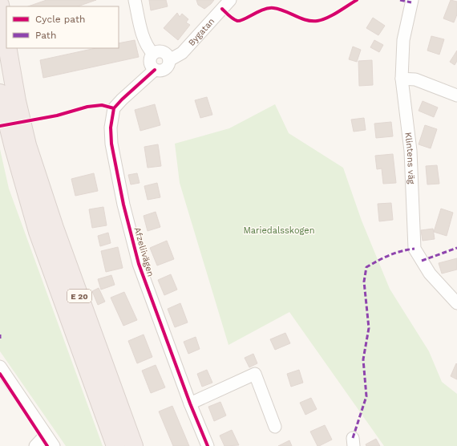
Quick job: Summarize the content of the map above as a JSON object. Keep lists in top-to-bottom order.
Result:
{
  "streets": {
    "highway": ["E 20"],
    "street": ["Bygatan", "Klintens väg", "Afzeliivägen"]
  },
  "crossings": [
    ["Bygatan", "Afzeliivägen"]
  ],
  "parks": ["Mariedalsskogen"],
  "legend": ["Cycle path", "Path"]
}
